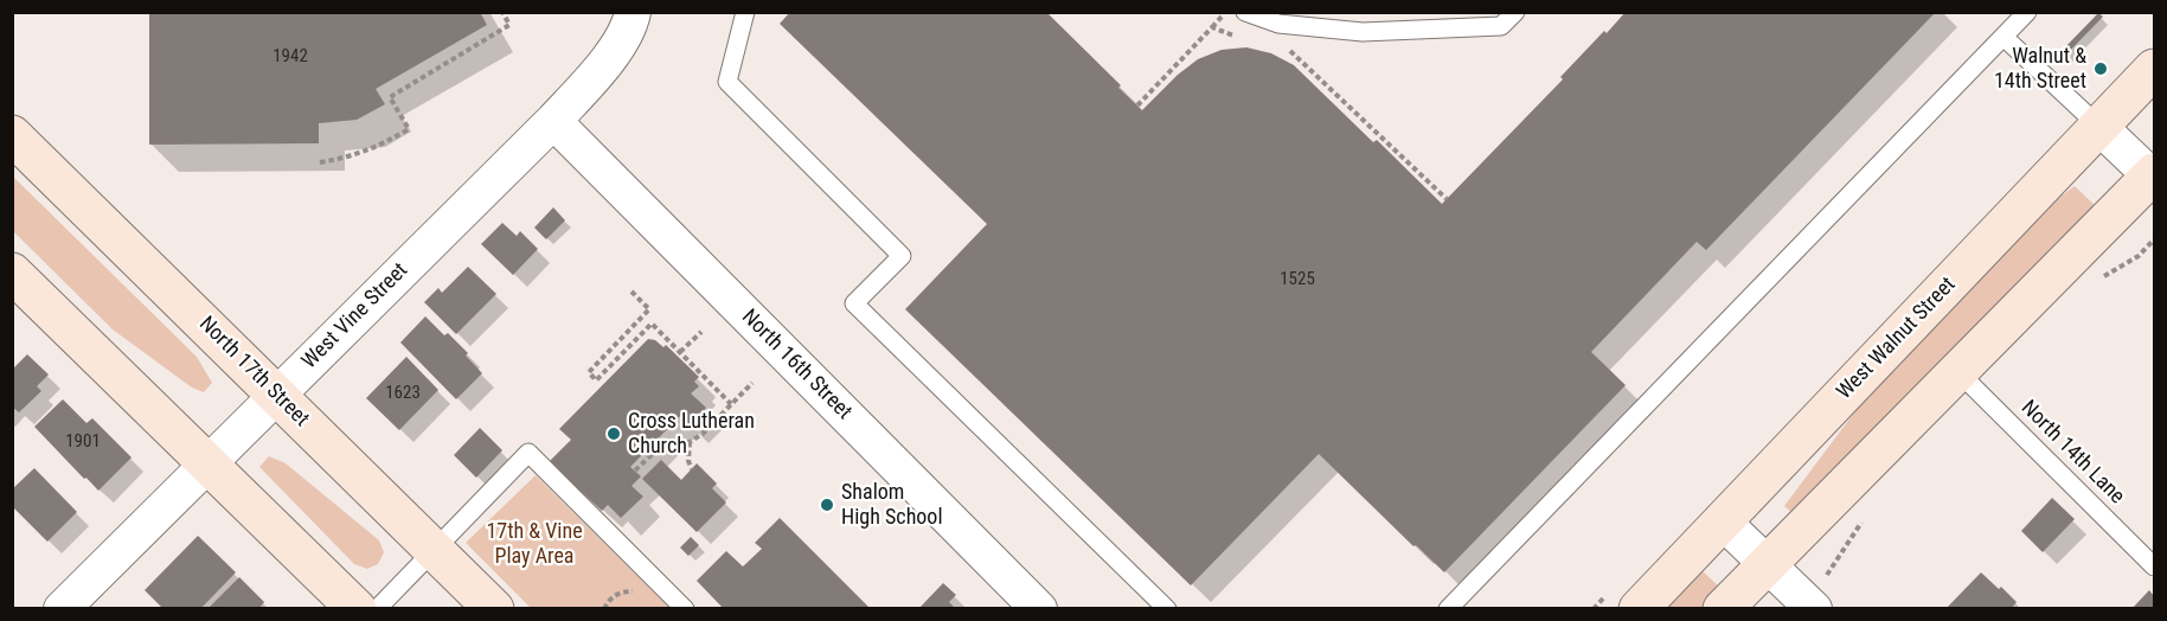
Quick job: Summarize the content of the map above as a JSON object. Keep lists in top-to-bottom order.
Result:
{
  "streets": {
    "main road": ["West Walnut Street", "North 17th Street"],
    "street": ["West Vine Street", "North 16th Street"],
    "lane": ["North 14th Lane"]
  },
  "crossings": [
    ["West Vine Street", "North 16th Street"],
    ["West Vine Street", "North 17th Street"]
  ],
  "parks": ["17th & Vine Play Area"],
  "places": ["Walnut & 14th Street", "Cross Lutheran Church", "Shalom High School"],
  "house_numbers": [
    "1942",
    "1525",
    "1623",
    "1901"
  ]
}
